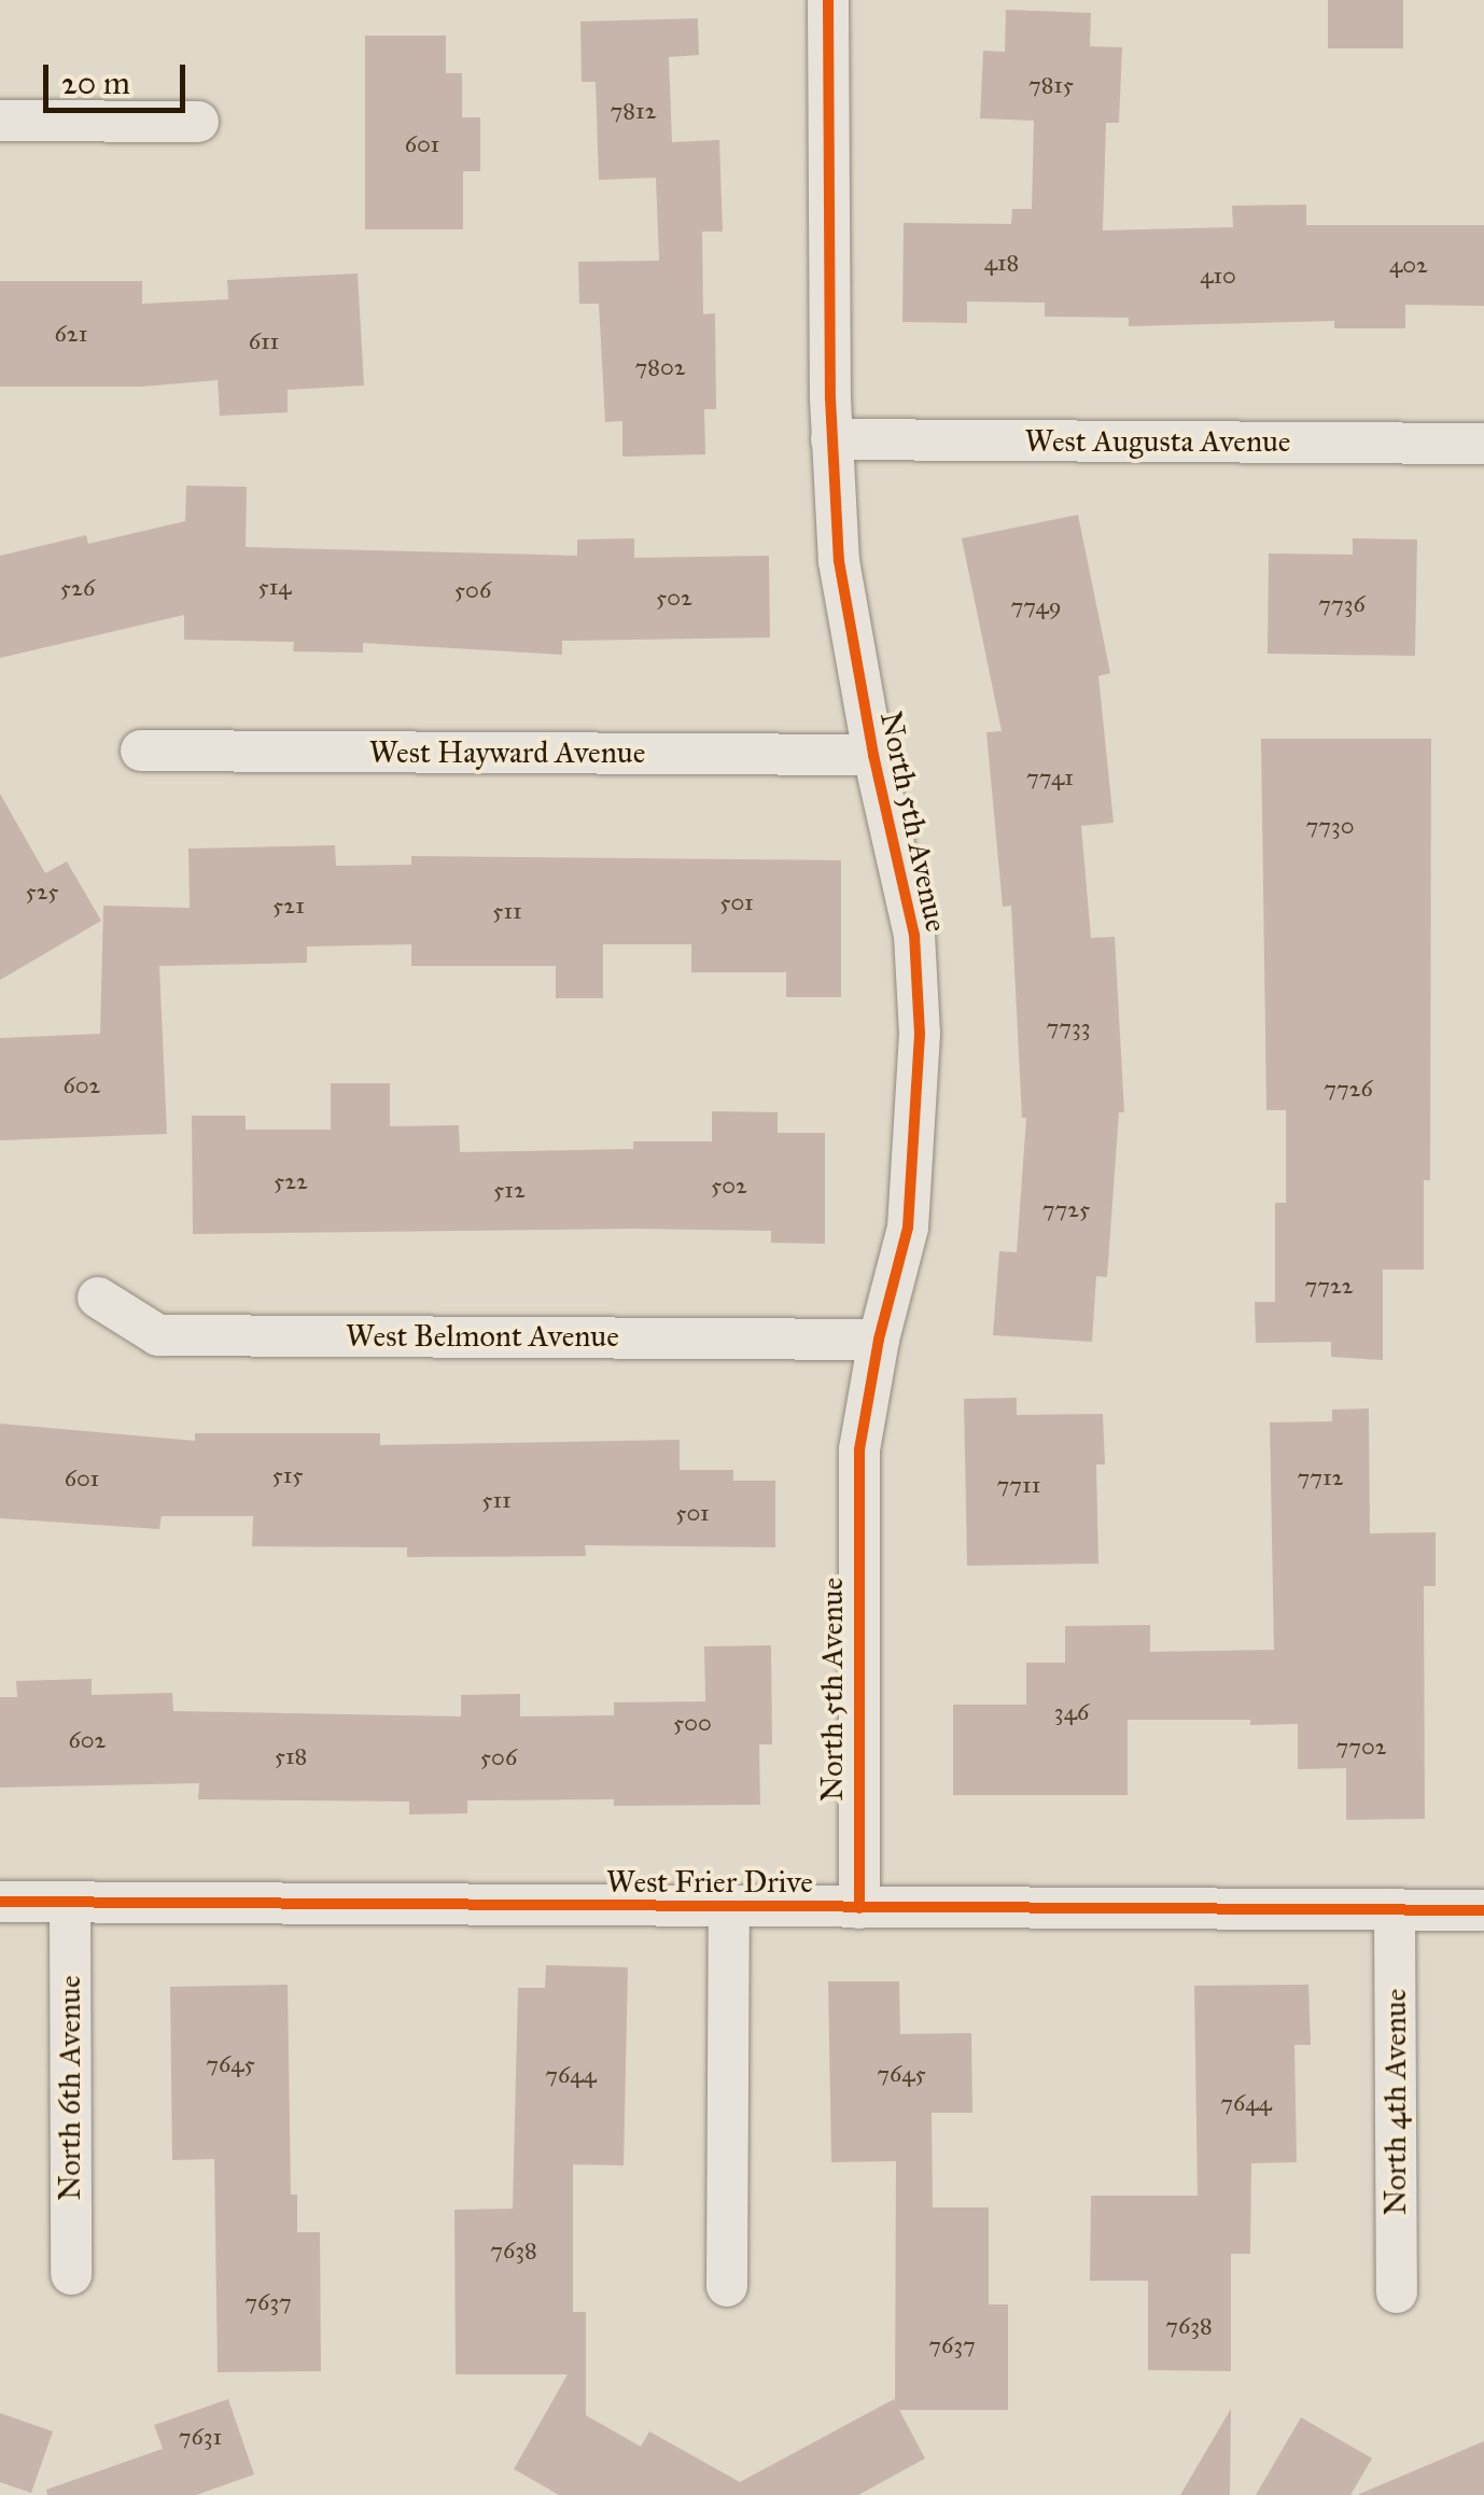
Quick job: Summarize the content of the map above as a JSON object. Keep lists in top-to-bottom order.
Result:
{
  "streets": {
    "street": [
      "West Augusta Avenue",
      "West Hayward Avenue",
      "North 5th Avenue",
      "West Belmont Avenue",
      "West Frier Drive",
      "North 6th Avenue",
      "North 4th Avenue"
    ]
  },
  "crossings": [
    ["West Augusta Avenue", "North 5th Avenue"],
    ["West Hayward Avenue", "North 5th Avenue"],
    ["North 5th Avenue", "West Belmont Avenue"],
    ["North 5th Avenue", "West Frier Drive"],
    ["West Frier Drive", "North 6th Avenue"],
    ["West Frier Drive", "North 4th Avenue"]
  ],
  "house_numbers": [
    "7815",
    "7812",
    "601",
    "418",
    "402",
    "410",
    "621",
    "611",
    "7802",
    "514",
    "526",
    "506",
    "502",
    "7736",
    "7749",
    "7741",
    "7730",
    "525",
    "501",
    "521",
    "511",
    "7733",
    "602",
    "7726",
    "522",
    "502",
    "512",
    "7725",
    "7722",
    "515",
    "7712",
    "601",
    "7711",
    "511",
    "501",
    "346",
    "500",
    "602",
    "7702",
    "518",
    "506",
    "7645",
    "7645",
    "7644",
    "7644",
    "7638",
    "7637",
    "7638",
    "7637",
    "7631"
  ],
  "scale_bar": "20 m"
}
